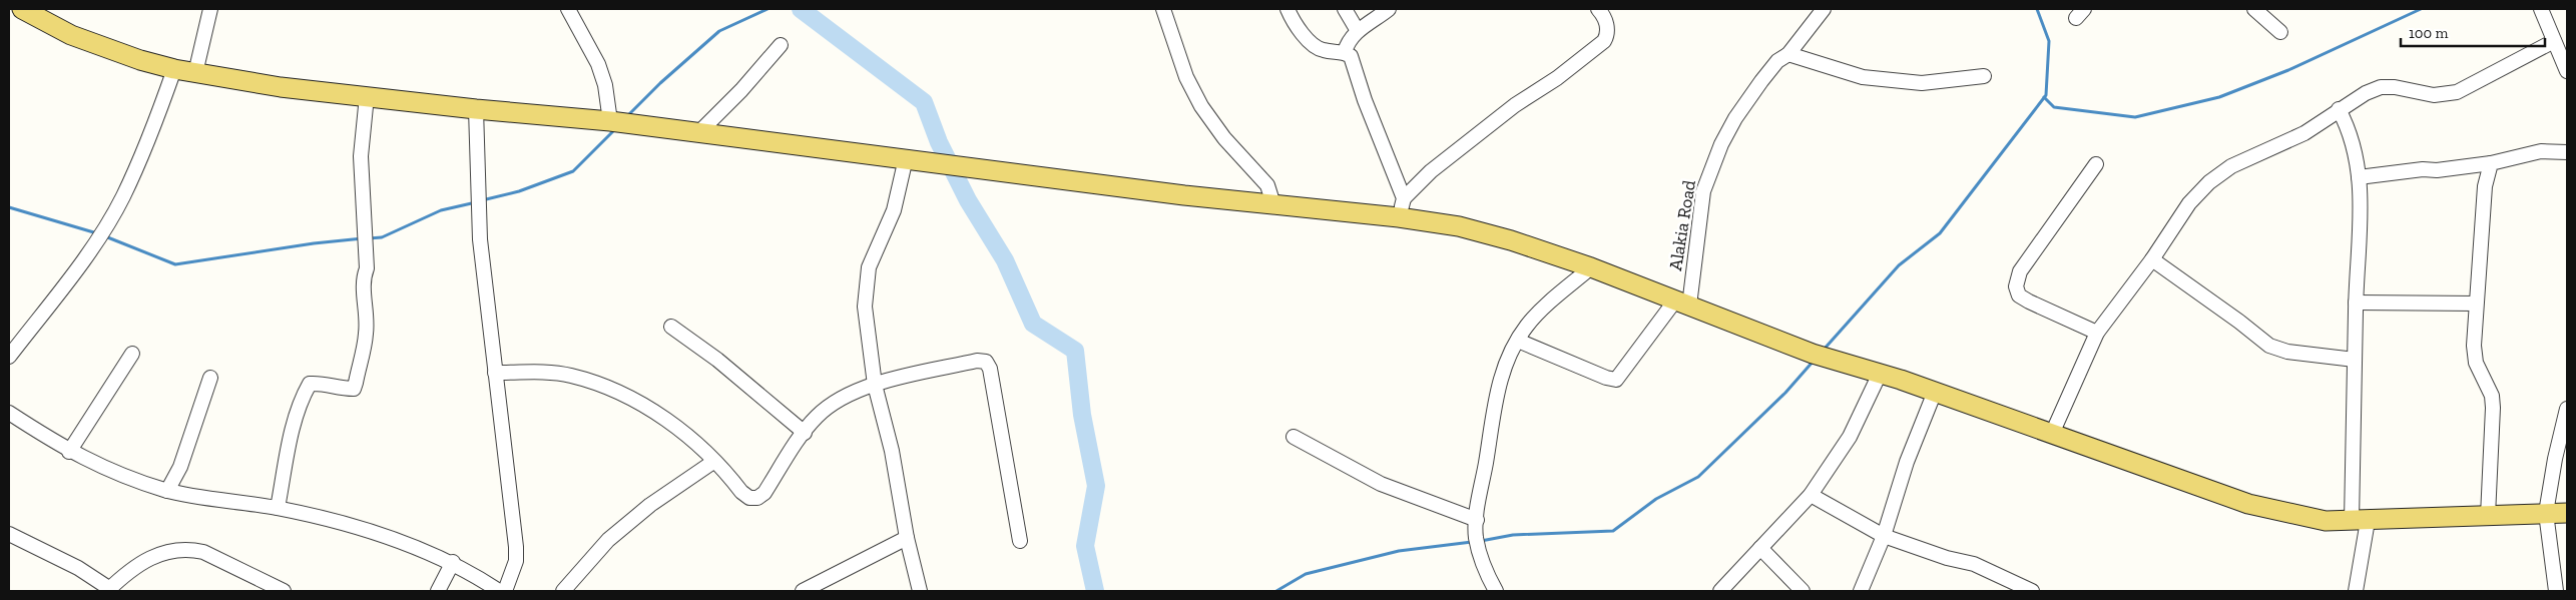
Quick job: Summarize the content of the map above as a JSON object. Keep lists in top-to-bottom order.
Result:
{
  "streets": {
    "street": ["Alakia Road"]
  },
  "scale_bar": "100 m"
}
